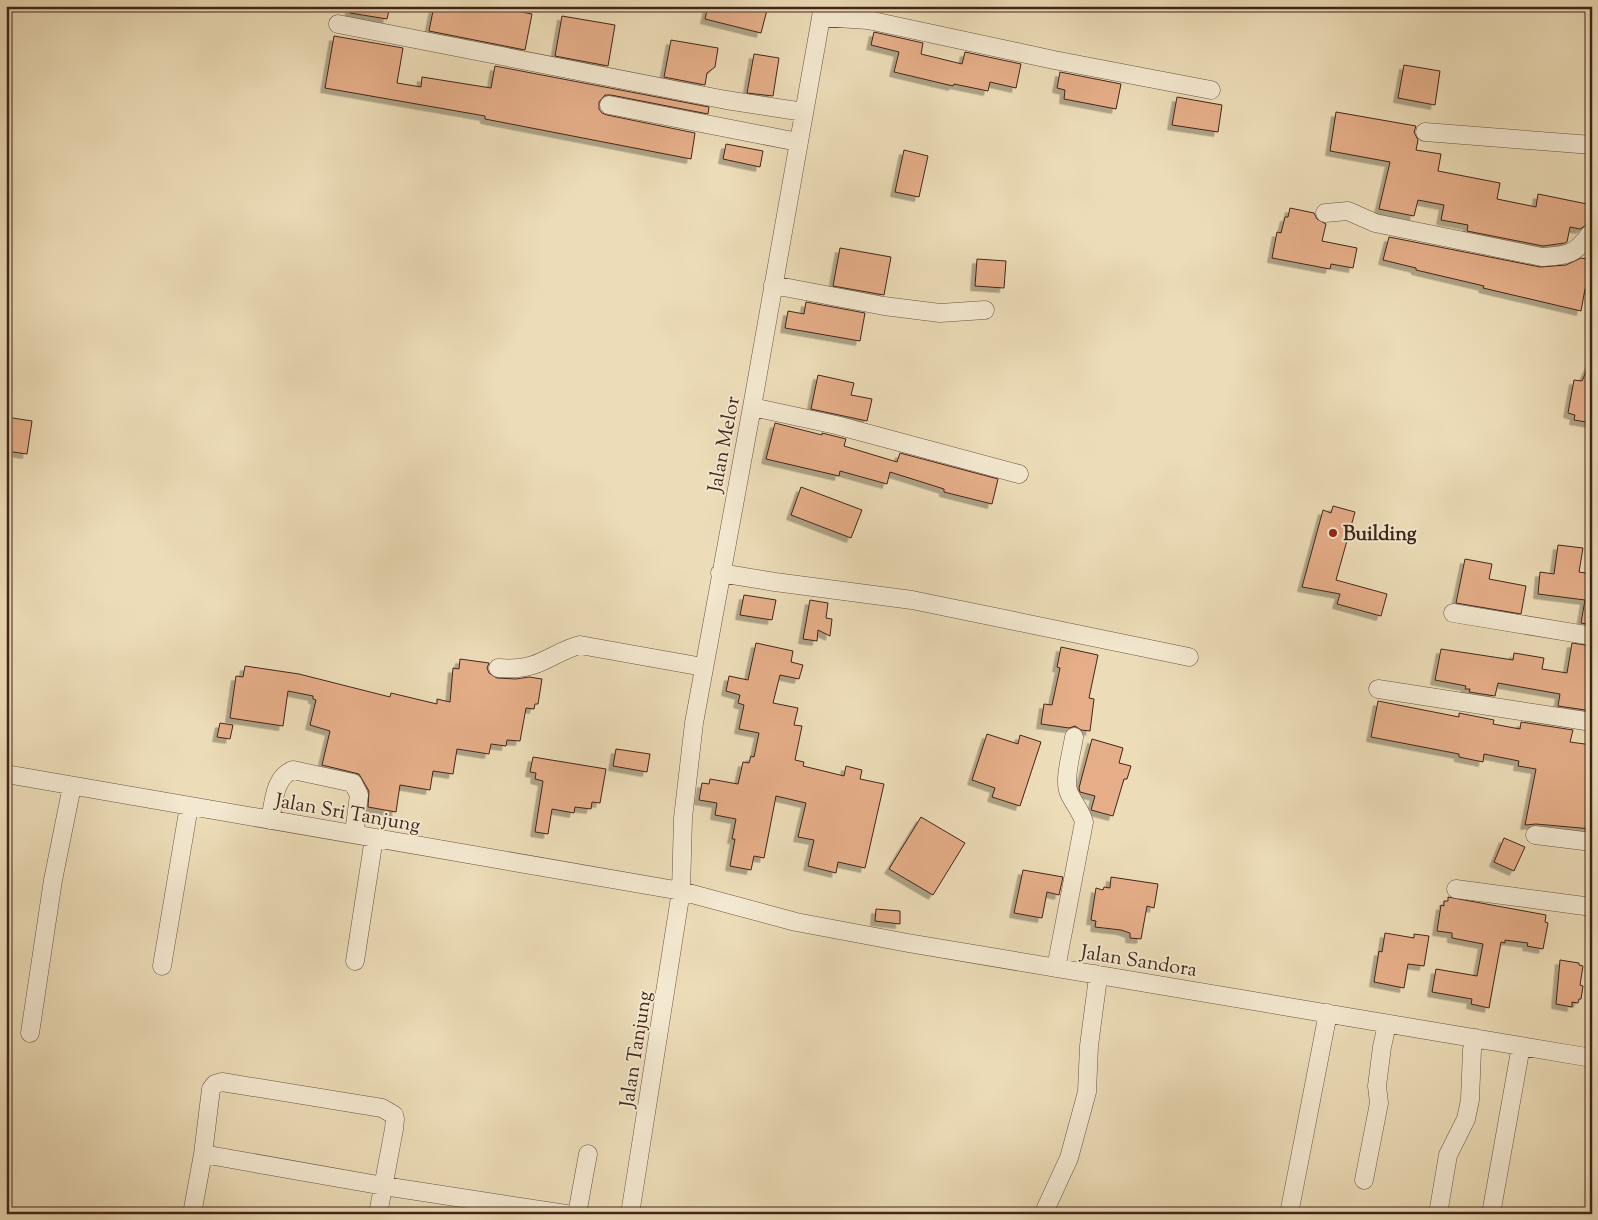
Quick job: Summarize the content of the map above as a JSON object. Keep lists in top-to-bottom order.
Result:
{
  "streets": {
    "street": [
      "Jalan Melor",
      "Jalan Sri Tanjung",
      "Jalan Sandora",
      "Jalan Tanjung"
    ]
  },
  "crossings": [
    ["Jalan Melor", "Jalan Sri Tanjung"],
    ["Jalan Melor", "Jalan Sandora"],
    ["Jalan Melor", "Jalan Tanjung"],
    ["Jalan Sri Tanjung", "Jalan Sandora"],
    ["Jalan Sri Tanjung", "Jalan Tanjung"],
    ["Jalan Sandora", "Jalan Tanjung"]
  ],
  "places": ["Building"]
}
